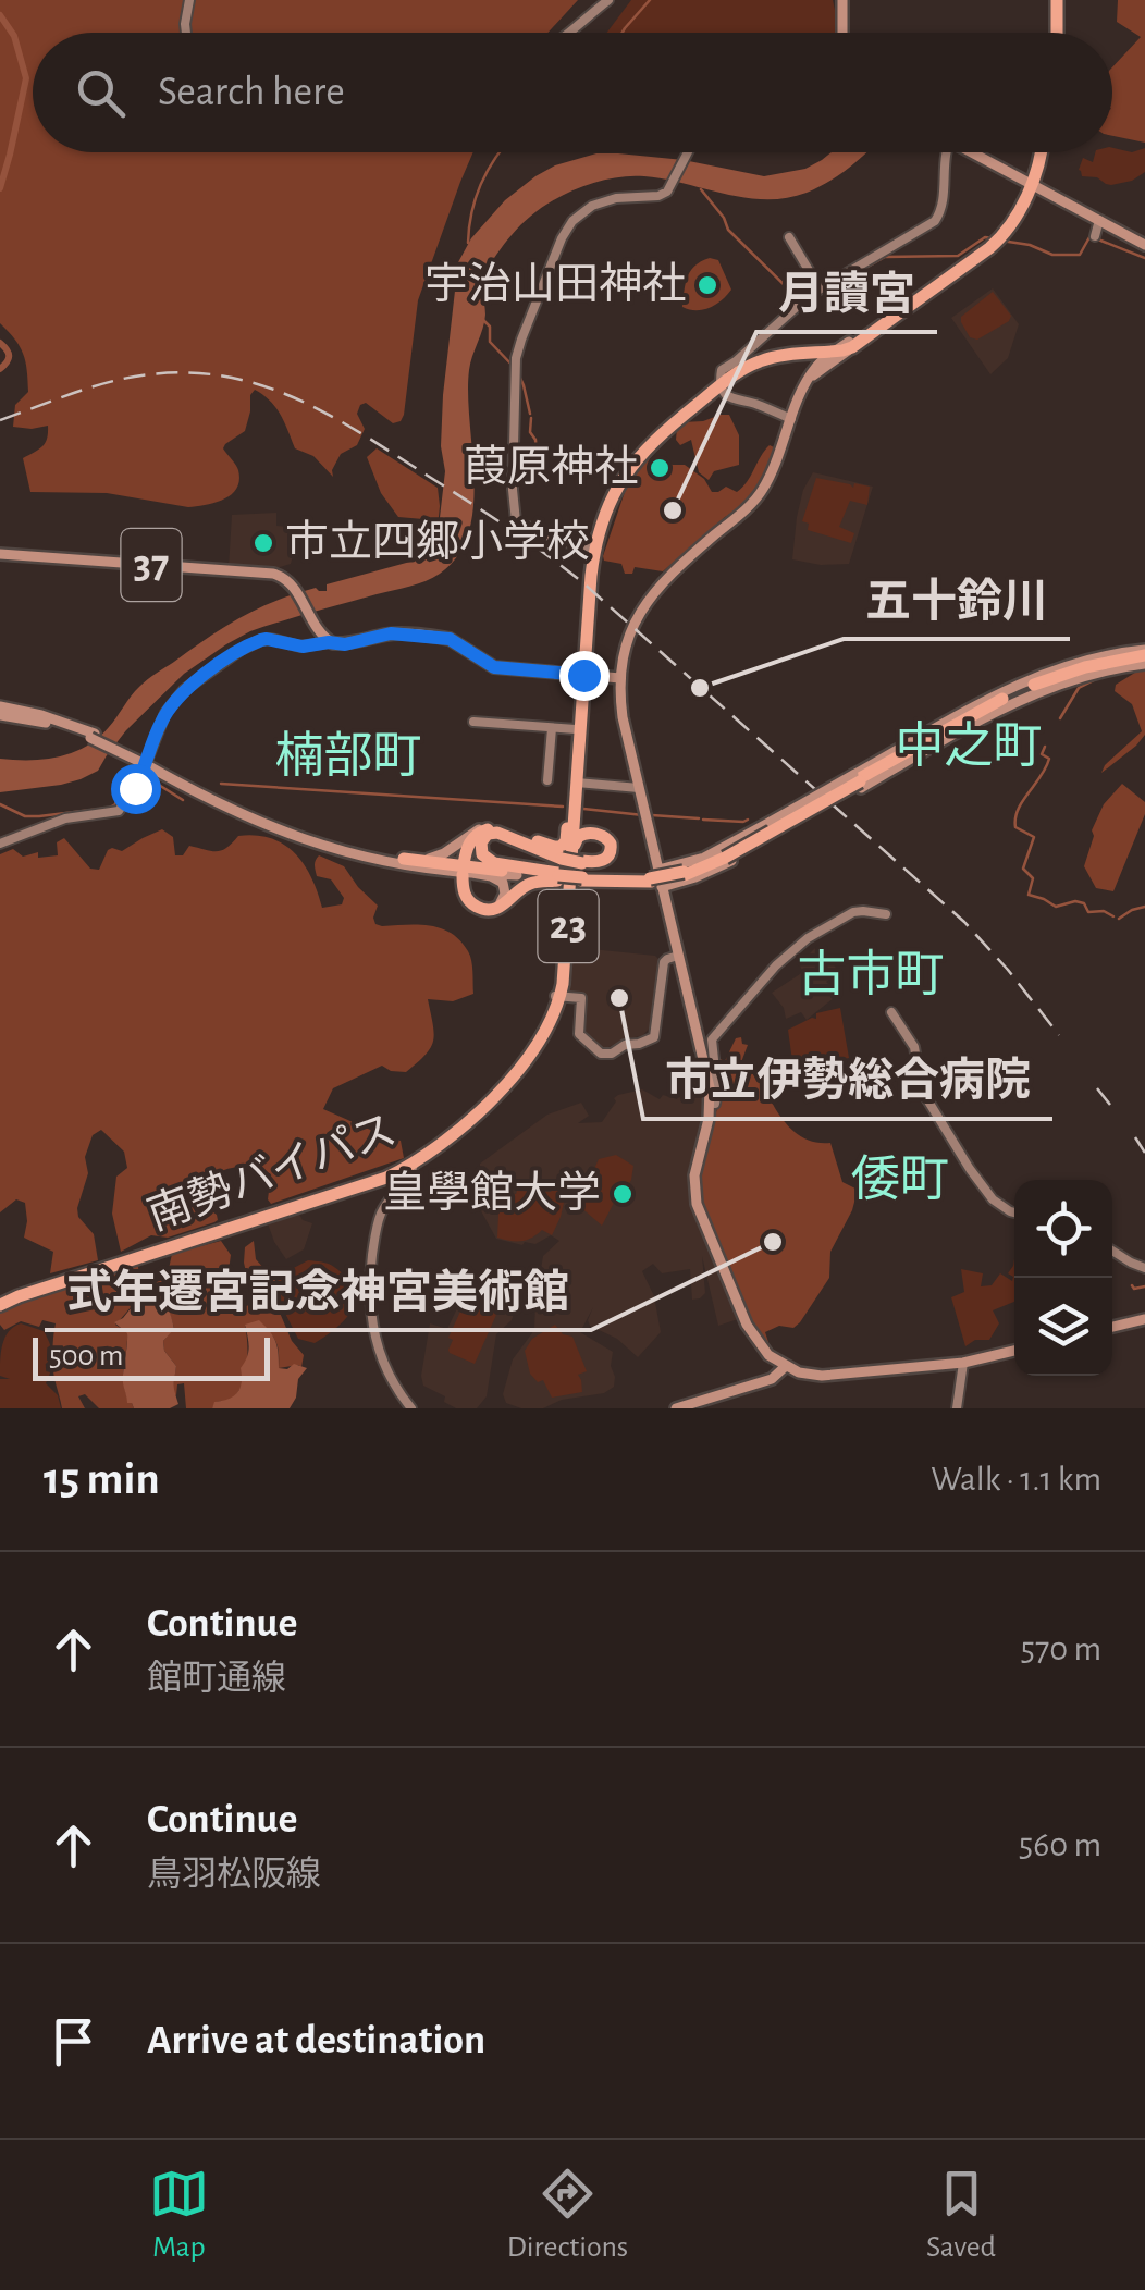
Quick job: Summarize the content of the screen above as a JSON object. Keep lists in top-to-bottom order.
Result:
{
  "streets": {
    "highway": ["23", "南勢バイパス"],
    "main road": ["37"]
  },
  "crossings": [
    ["23", "南勢バイパス"]
  ],
  "districts": [
    "中之町",
    "楠部町",
    "古市町",
    "倭町"
  ],
  "places": [
    "宇治山田神社",
    "葭原神社",
    "月讀宮",
    "市立四郷小学校",
    "五十鈴川",
    "市立伊勢総合病院",
    "皇學館大学",
    "式年遷宮記念神宮美術館"
  ],
  "scale_bar": "500 m",
  "page": {
    "search": "Search here",
    "scale": "500 m",
    "heading": ["15 min", "Walk · 1.1 km"],
    "list": [
      ["Continue", "館町通線", "570 m"],
      ["Continue", "鳥羽松阪線", "560 m"],
      "Arrive at destination"
    ],
    "nav": ["Map", "Directions", "Saved"]
  }
}
